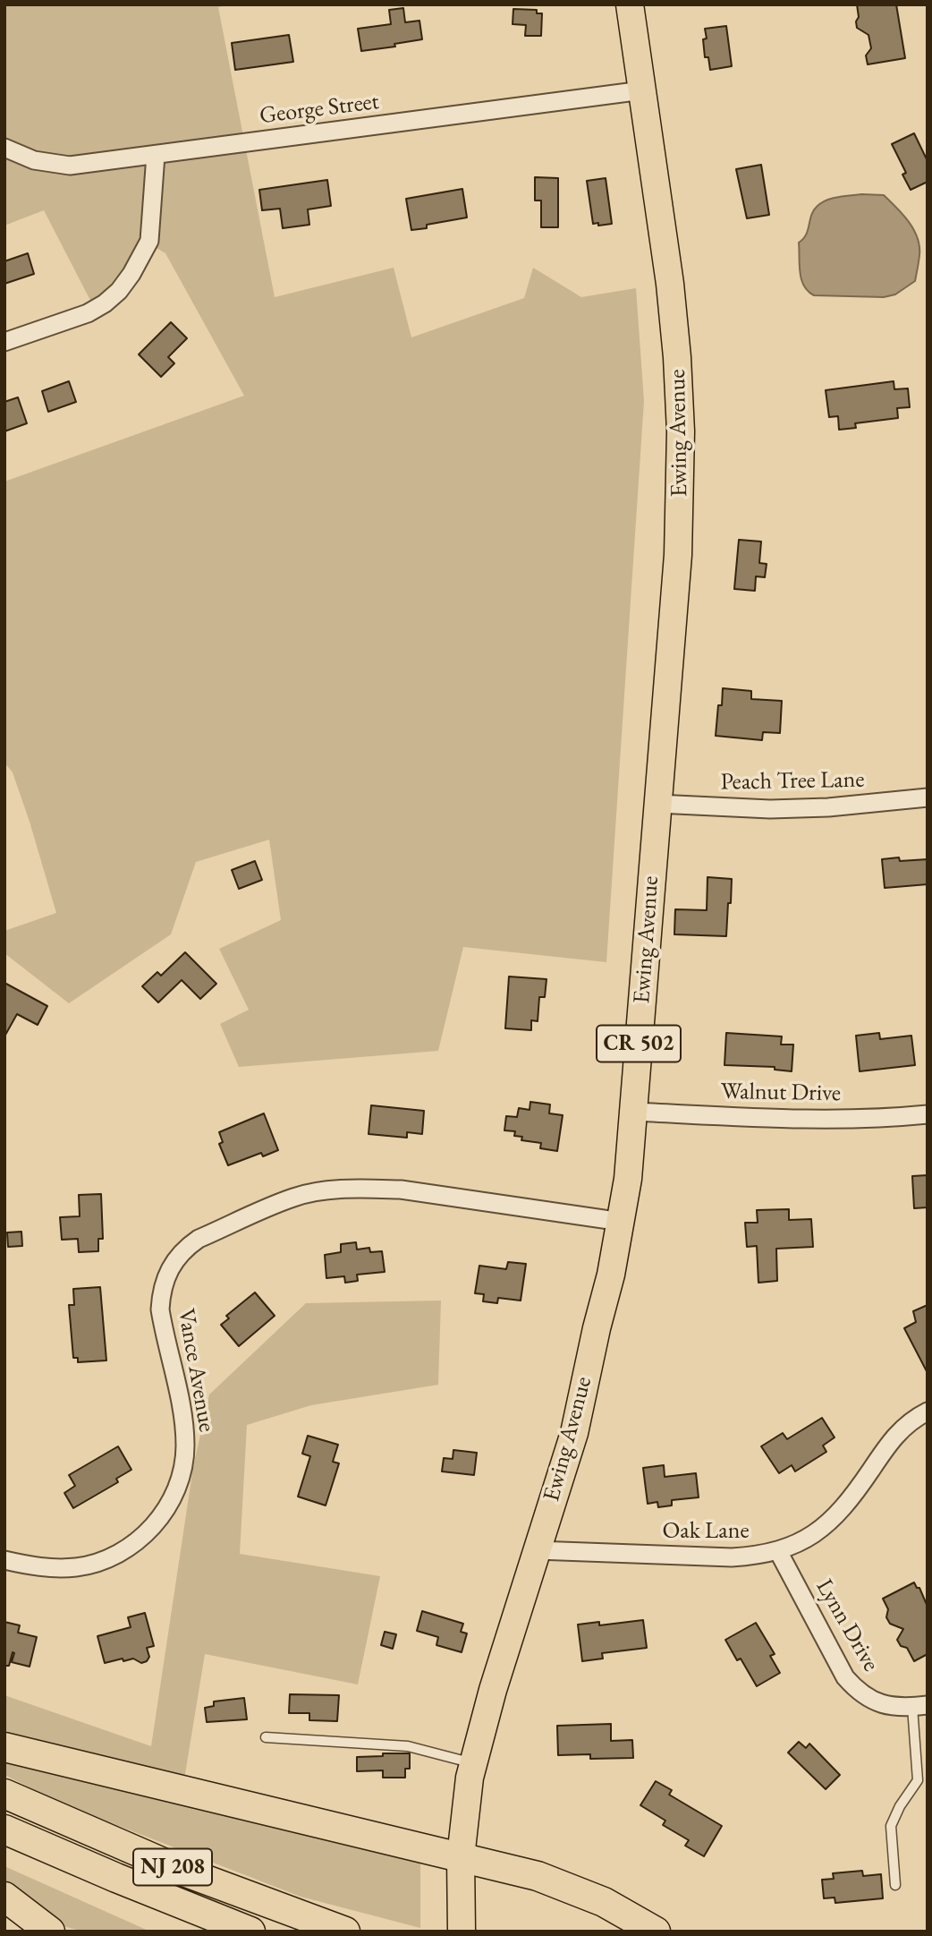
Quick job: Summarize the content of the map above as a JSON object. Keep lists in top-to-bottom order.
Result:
{
  "streets": {
    "highway": ["NJ 208"],
    "main road": ["Ewing Avenue", "CR 502"],
    "street": [
      "George Street",
      "Peach Tree Lane",
      "Walnut Drive",
      "Vance Avenue",
      "Oak Lane",
      "Lynn Drive"
    ]
  },
  "crossings": [
    ["George Street", "Ewing Avenue"],
    ["Ewing Avenue", "Peach Tree Lane"],
    ["Ewing Avenue", "Walnut Drive"],
    ["Ewing Avenue", "Vance Avenue"],
    ["Ewing Avenue", "Oak Lane"],
    ["Oak Lane", "Lynn Drive"]
  ]
}
